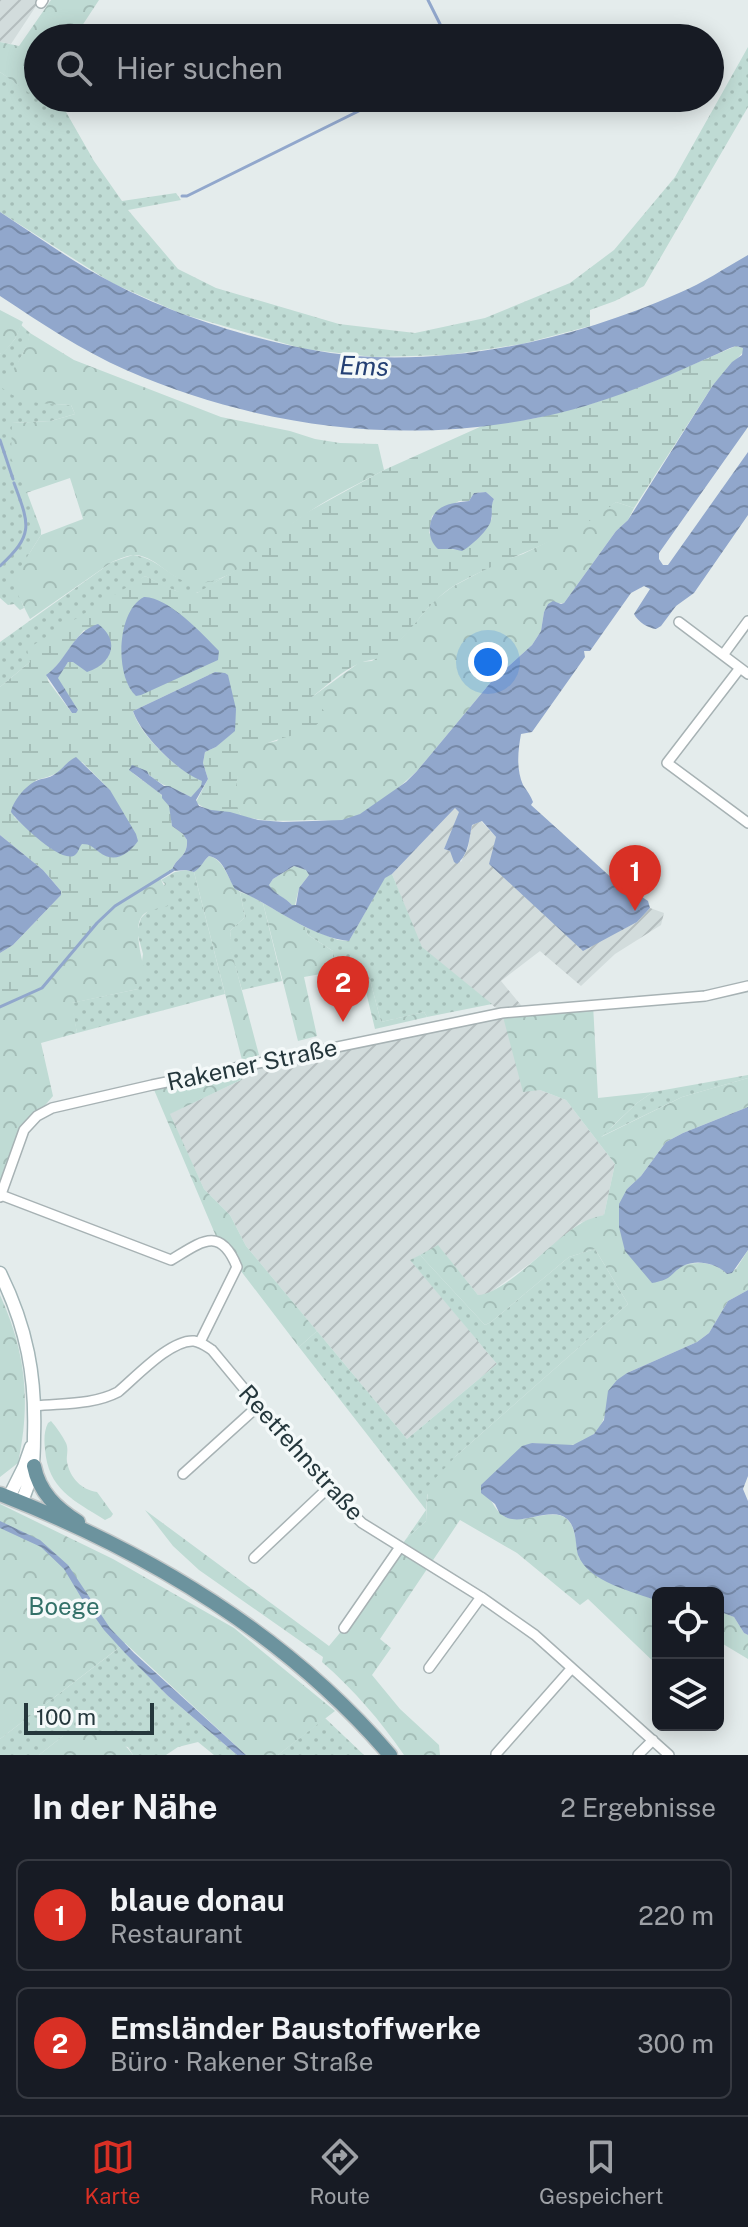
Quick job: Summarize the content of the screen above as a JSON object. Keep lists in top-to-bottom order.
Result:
{
  "streets": {
    "street": ["Rakener Straße", "Reetfehnstraße"]
  },
  "water": ["Ems"],
  "parks": ["Boege"],
  "scale_bar": "100 m",
  "page": {
    "search": "Hier suchen",
    "pins": ["1", "2"],
    "scale": "100 m",
    "heading": ["In der Nähe", "2 Ergebnisse"],
    "list": [
      {
        "mark": "1",
        "name": "blaue donau",
        "note": "Restaurant",
        "value": "220 m"
      },
      {
        "mark": "2",
        "name": "Emsländer Baustoffwerke",
        "note": "Büro · Rakener Straße",
        "value": "300 m"
      }
    ],
    "nav": ["Karte", "Route", "Gespeichert"]
  }
}
